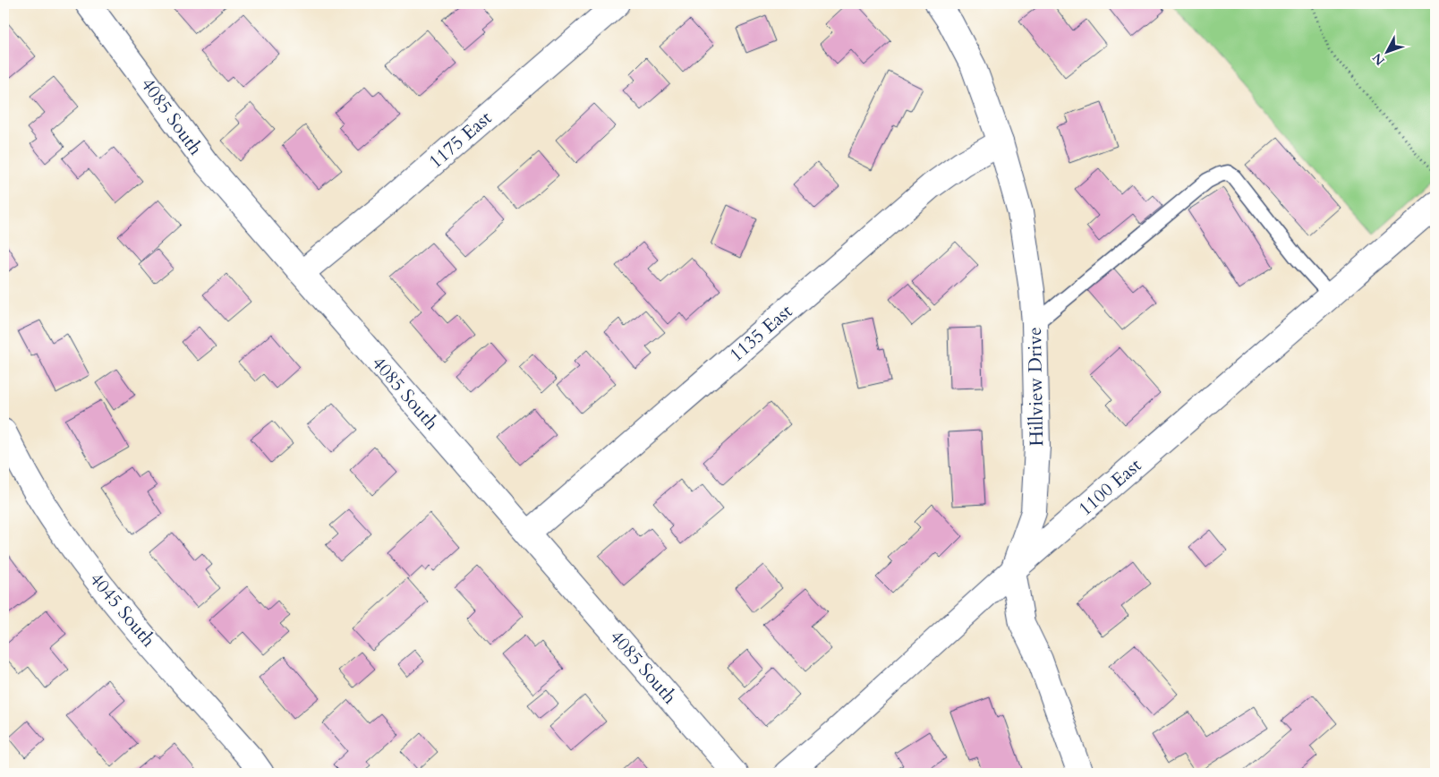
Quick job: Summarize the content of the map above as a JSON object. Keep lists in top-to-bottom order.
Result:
{
  "streets": {
    "street": [
      "4085 South",
      "1175 East",
      "1135 East",
      "Hillview Drive",
      "1100 East",
      "4045 South"
    ]
  },
  "crossings": [
    ["4085 South", "1175 East"],
    ["4085 South", "1135 East"],
    ["1135 East", "Hillview Drive"],
    ["Hillview Drive", "1100 East"]
  ],
  "north": "bottom left"
}
